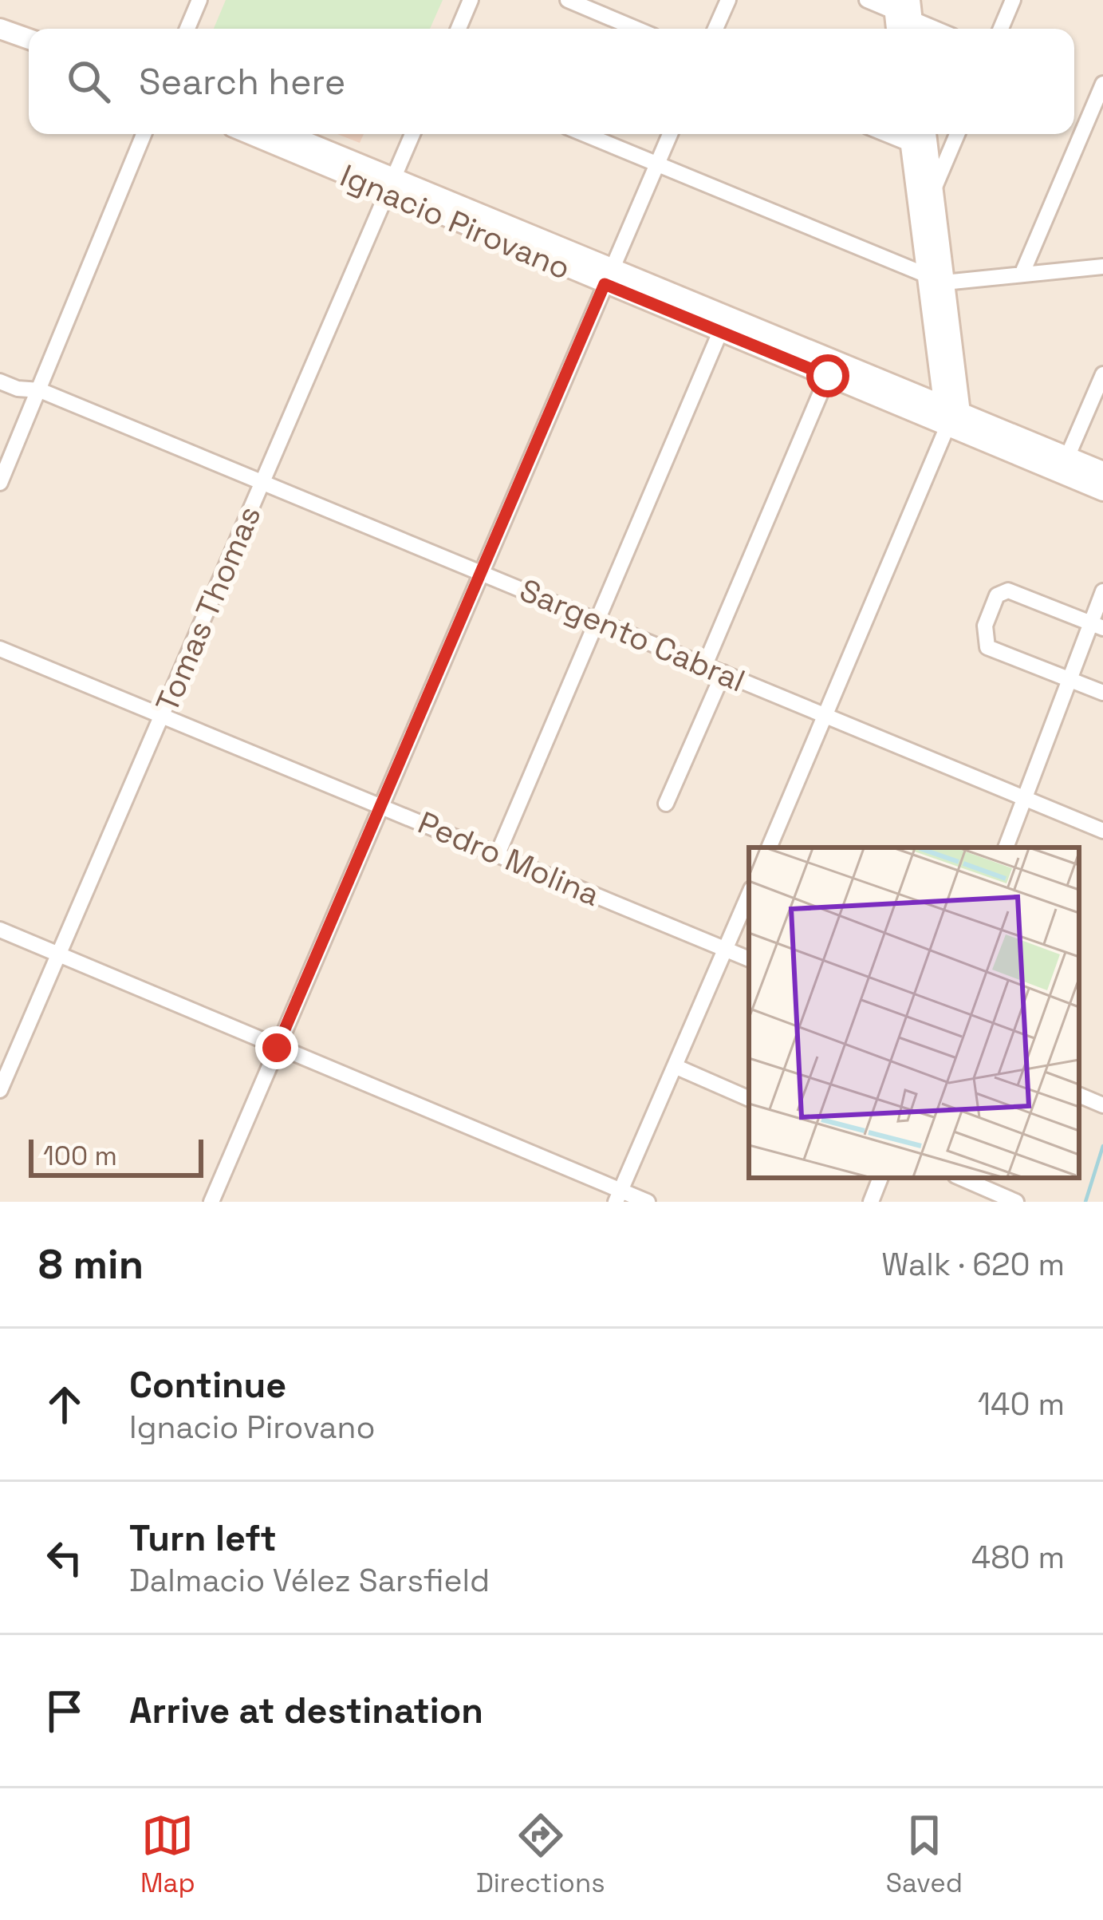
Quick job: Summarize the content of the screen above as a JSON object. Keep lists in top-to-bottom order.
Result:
{
  "streets": {
    "street": [
      "Ignacio Pirovano",
      "Tomas Thomas",
      "Sargento Cabral",
      "Pedro Molina"
    ]
  },
  "crossings": [
    ["Ignacio Pirovano", "Tomas Thomas"],
    ["Tomas Thomas", "Sargento Cabral"],
    ["Tomas Thomas", "Pedro Molina"]
  ],
  "scale_bar": "100 m",
  "page": {
    "search": "Search here",
    "scale": "100 m",
    "heading": ["8 min", "Walk · 620 m"],
    "list": [
      ["Continue", "Ignacio Pirovano", "140 m"],
      ["Turn left", "Dalmacio Vélez Sarsfield", "480 m"],
      "Arrive at destination"
    ],
    "nav": ["Map", "Directions", "Saved"]
  }
}
